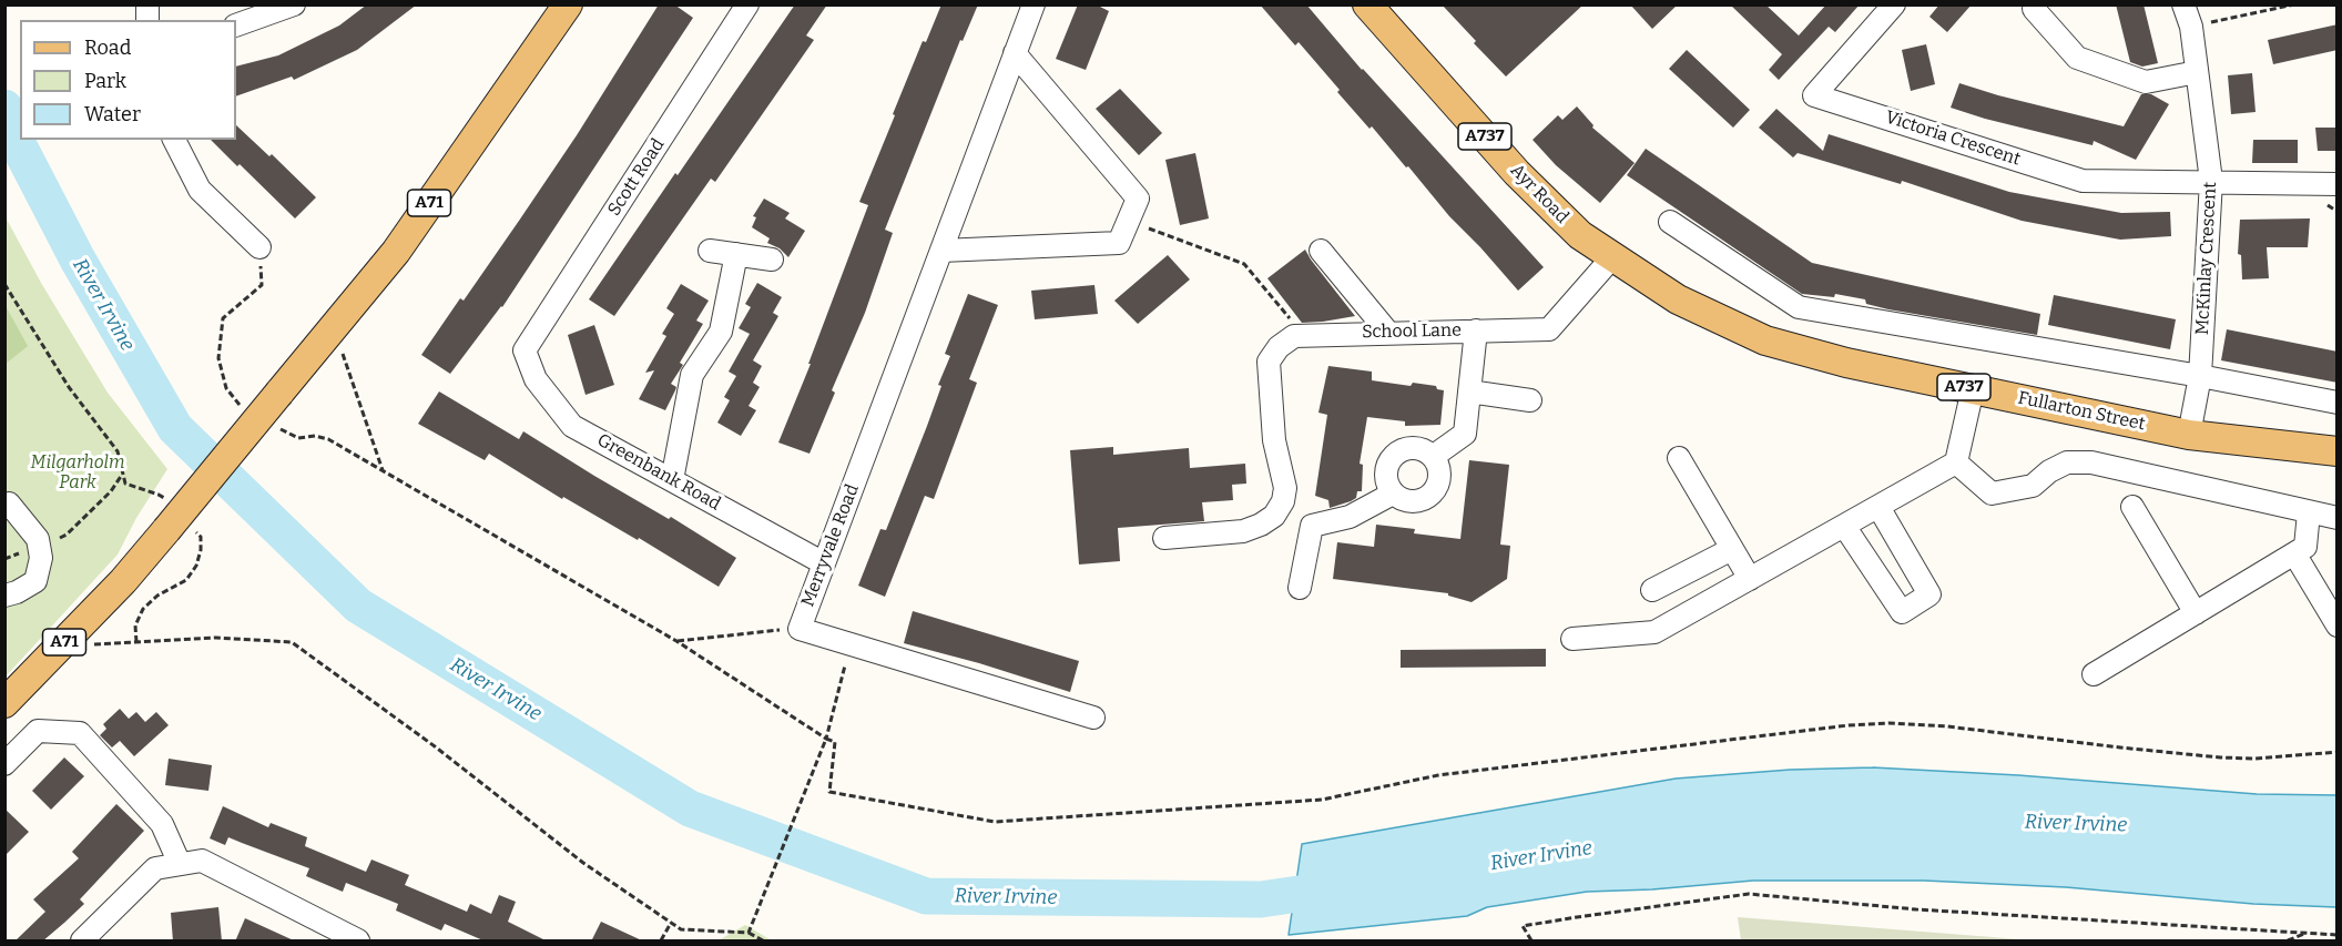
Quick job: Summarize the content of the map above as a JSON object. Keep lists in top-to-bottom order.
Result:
{
  "streets": {
    "main road": [
      "A737",
      "Ayr Road",
      "A71",
      "Fullarton Street"
    ],
    "street": [
      "Victoria Crescent",
      "Scott Road",
      "McKinlay Crescent",
      "School Lane",
      "Greenbank Road",
      "Merryvale Road"
    ]
  },
  "crossings": [
    ["Victoria Crescent", "McKinlay Crescent"],
    ["Scott Road", "Greenbank Road"],
    ["Ayr Road", "School Lane"],
    ["Ayr Road", "Fullarton Street"],
    ["McKinlay Crescent", "Fullarton Street"],
    ["School Lane", "Fullarton Street"],
    ["Greenbank Road", "Merryvale Road"]
  ],
  "water": ["River Irvine"],
  "parks": ["Milgarholm Park"],
  "legend": ["Road", "Park", "Water"]
}
